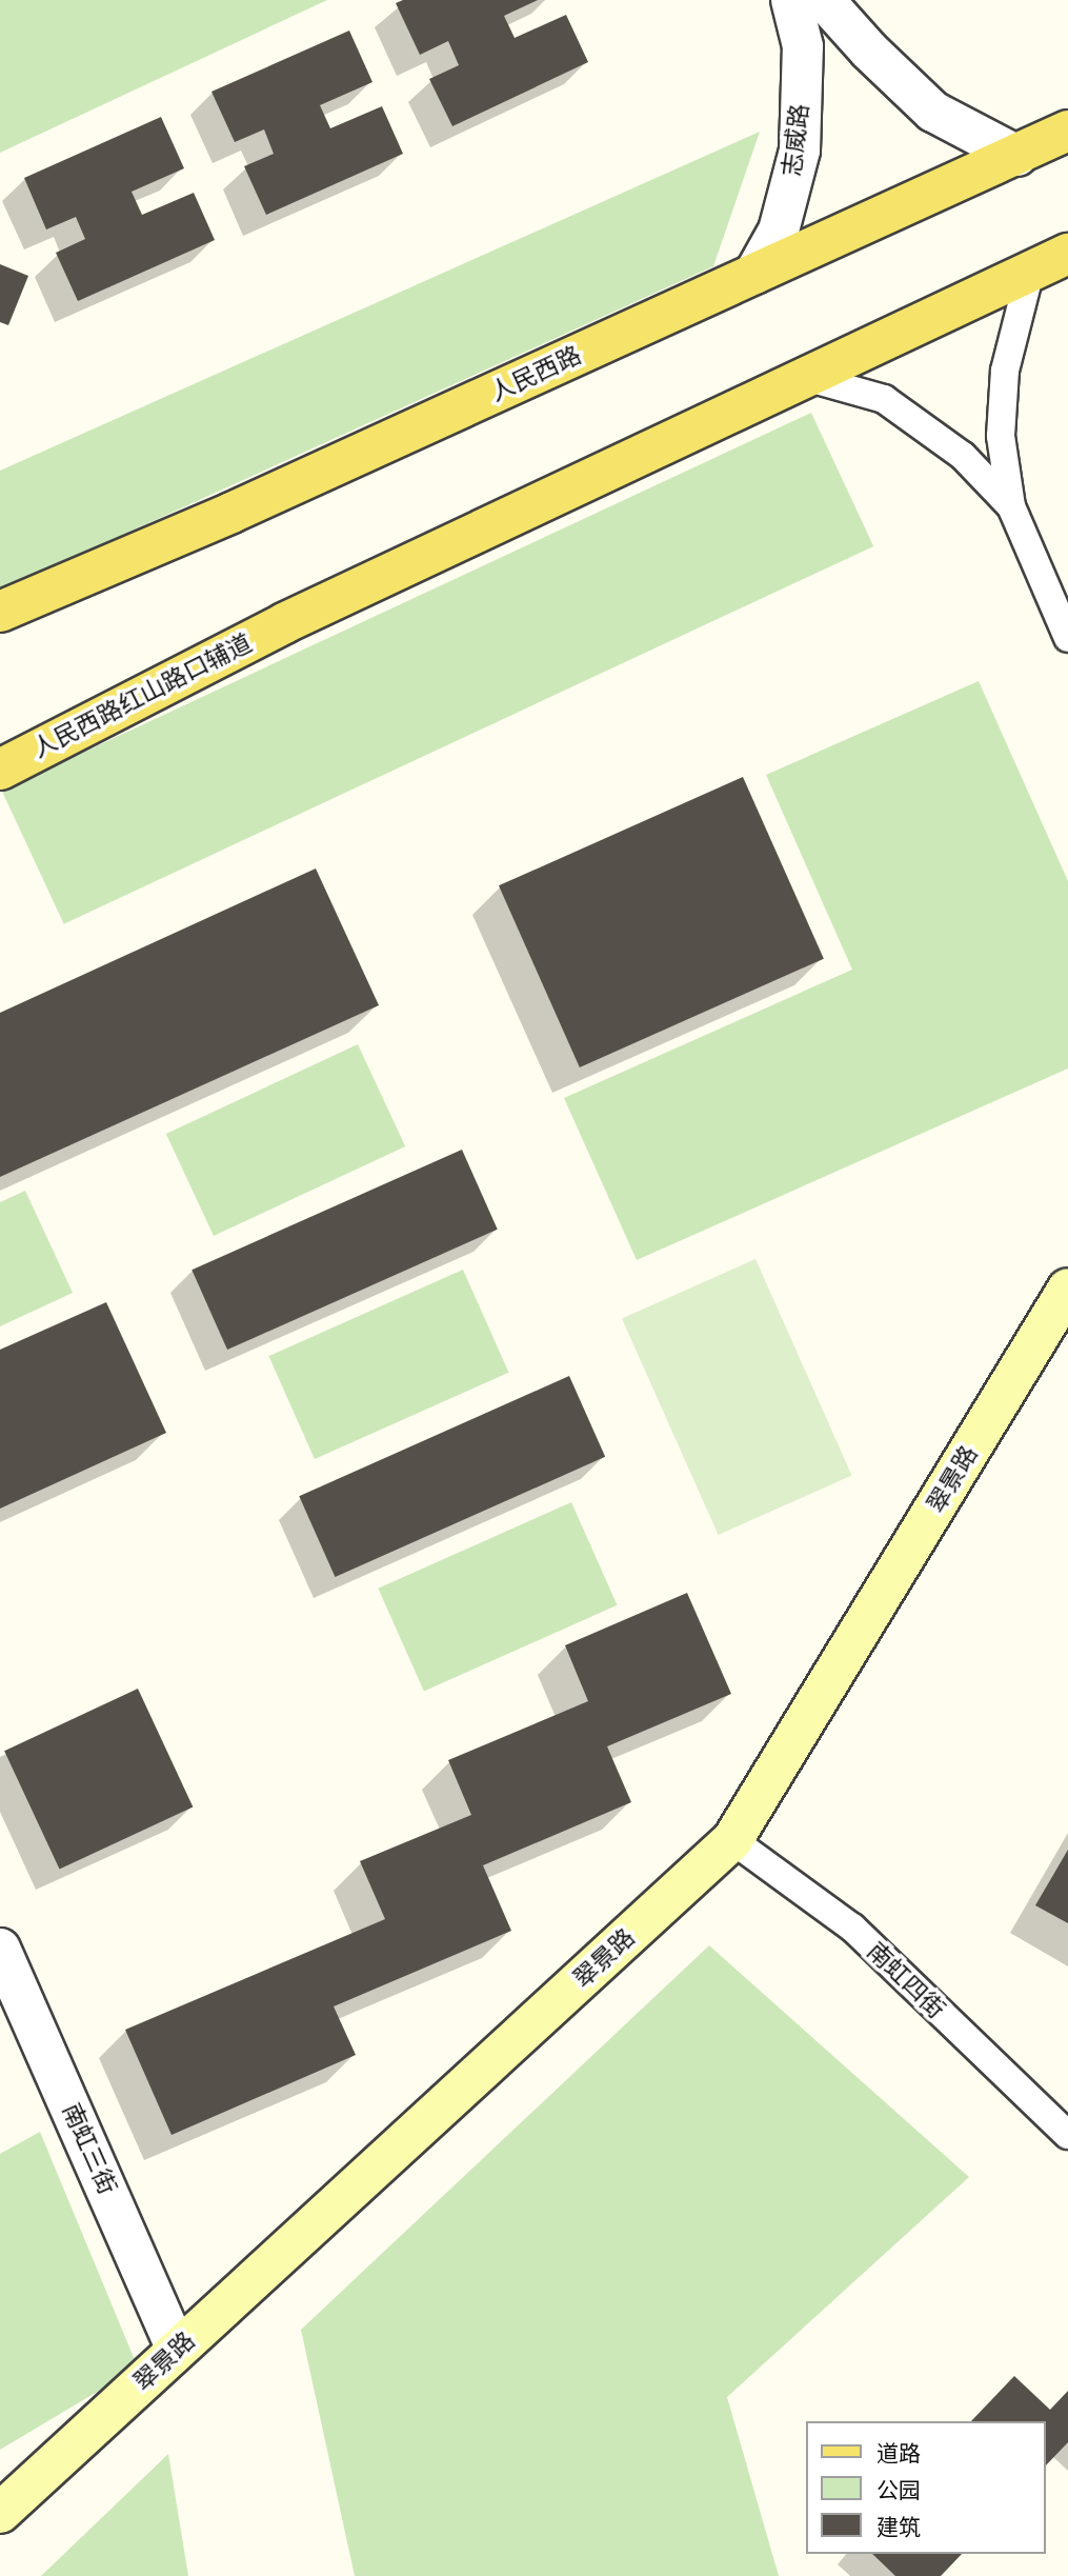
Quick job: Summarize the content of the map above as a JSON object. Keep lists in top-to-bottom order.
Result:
{
  "streets": {
    "main road": ["人民西路", "人民西路红山路口辅道", "翠景路"],
    "street": ["志威路", "南虹三街"],
    "lane": ["南虹四街"]
  },
  "crossings": [
    ["志威路", "人民西路"],
    ["翠景路", "南虹四街"],
    ["翠景路", "南虹三街"]
  ],
  "legend": ["道路", "公园", "建筑"]
}
